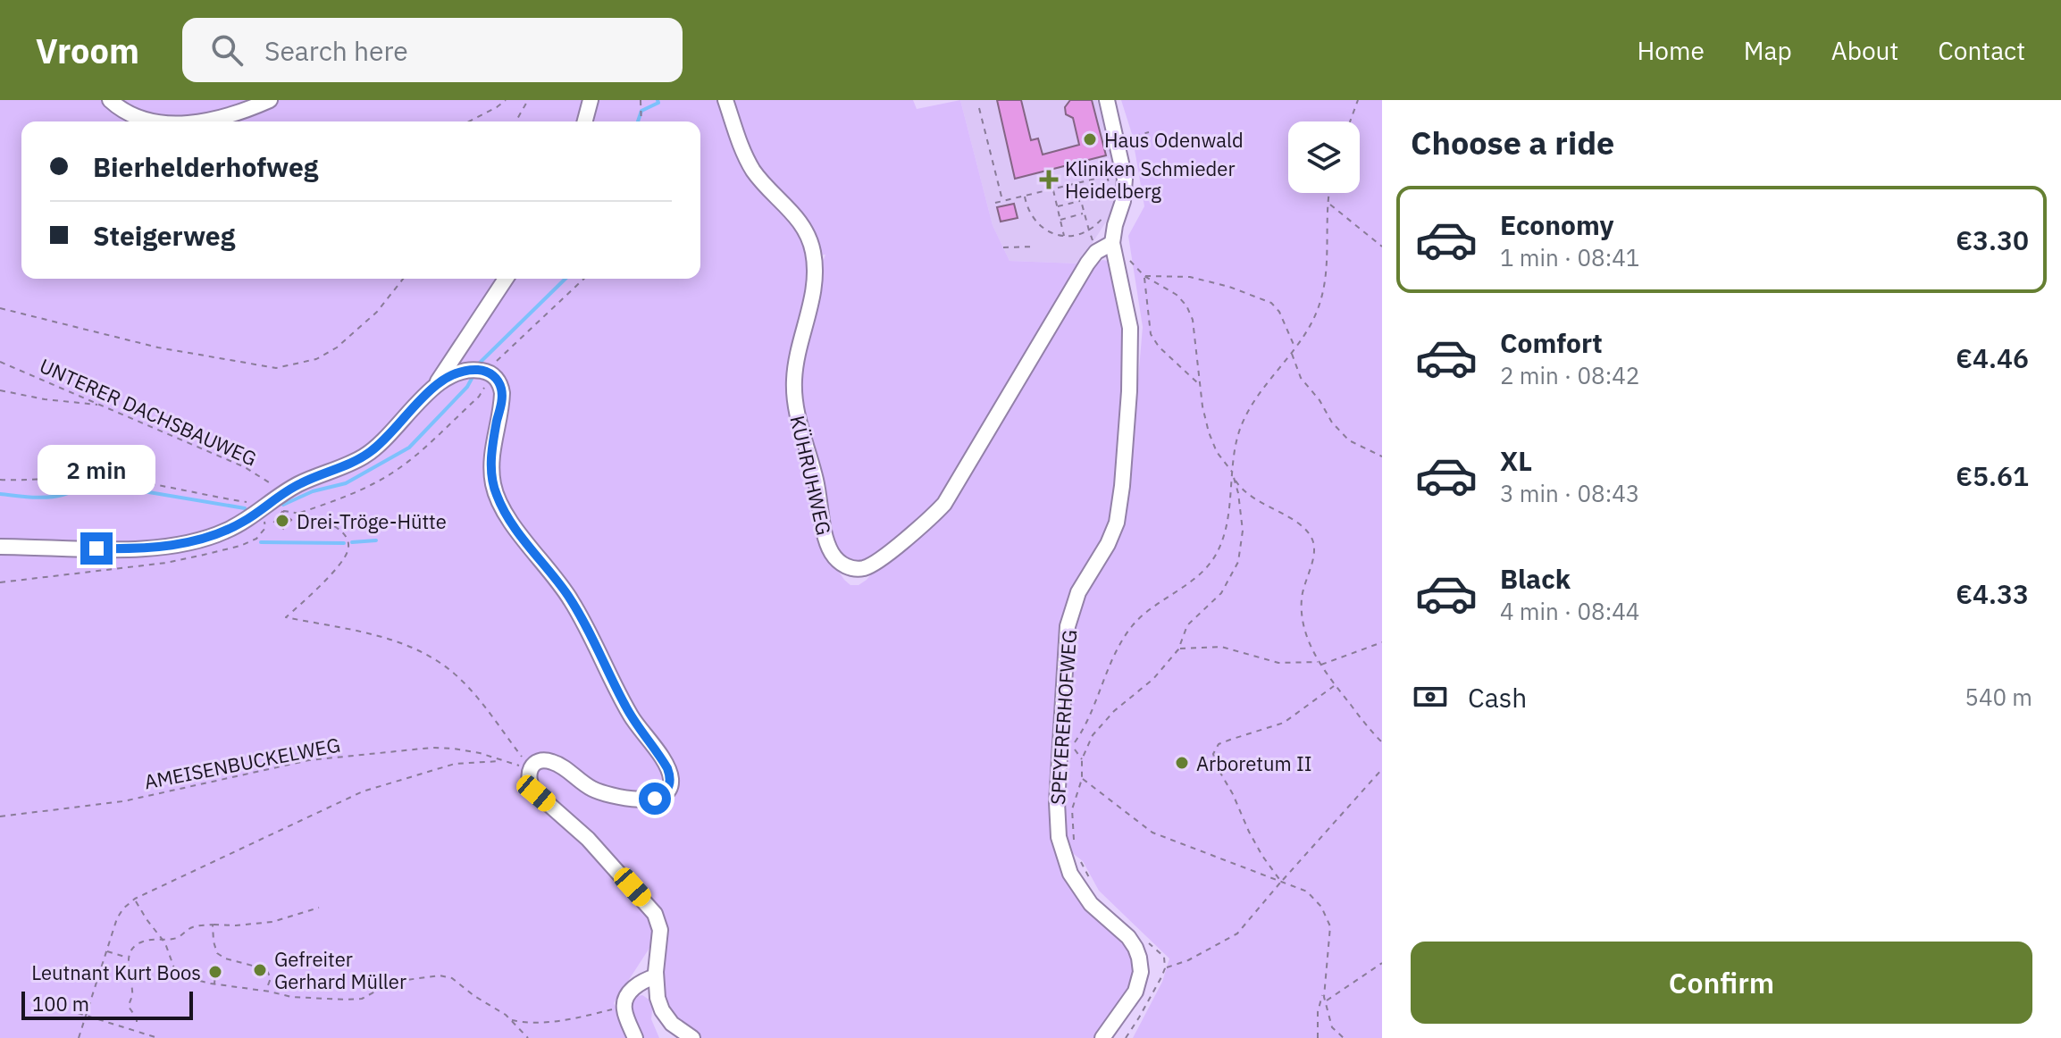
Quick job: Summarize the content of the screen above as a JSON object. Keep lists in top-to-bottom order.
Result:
{
  "streets": {
    "street": ["KÜHRUHWEG", "SPEYERERHOFWEG"],
    "path": ["UNTERER DACHSBAUWEG", "AMEISENBUCKELWEG"]
  },
  "crossings": [
    ["KÜHRUHWEG", "SPEYERERHOFWEG"]
  ],
  "places": {
    "other": [
      "Haus Odenwald",
      "Drei-Tröge-Hütte",
      "Arboretum II",
      "Gefreiter Gerhard Müller",
      "Leutnant Kurt Boos"
    ],
    "health": ["Kliniken Schmieder Heidelberg"]
  },
  "scale_bar": "100 m",
  "page": {
    "header": "Vroom",
    "search": "Search here",
    "nav": [
      "Home",
      "Map",
      "About",
      "Contact"
    ],
    "heading": "Choose a ride",
    "banner": ["Bierhelderhofweg", "Steigerweg"],
    "list": [
      {
        "name": "Economy",
        "note": "1 min · 08:41",
        "value": "€3.30"
      },
      {
        "name": "Comfort",
        "note": "2 min · 08:42",
        "value": "€4.46"
      },
      {
        "name": "XL",
        "note": "3 min · 08:43",
        "value": "€5.61"
      },
      {
        "name": "Black",
        "note": "4 min · 08:44",
        "value": "€4.33"
      }
    ],
    "bubble": "2 min",
    "pay": ["Cash", "540 m"],
    "buttons": "Confirm",
    "scale": "100 m"
  }
}
